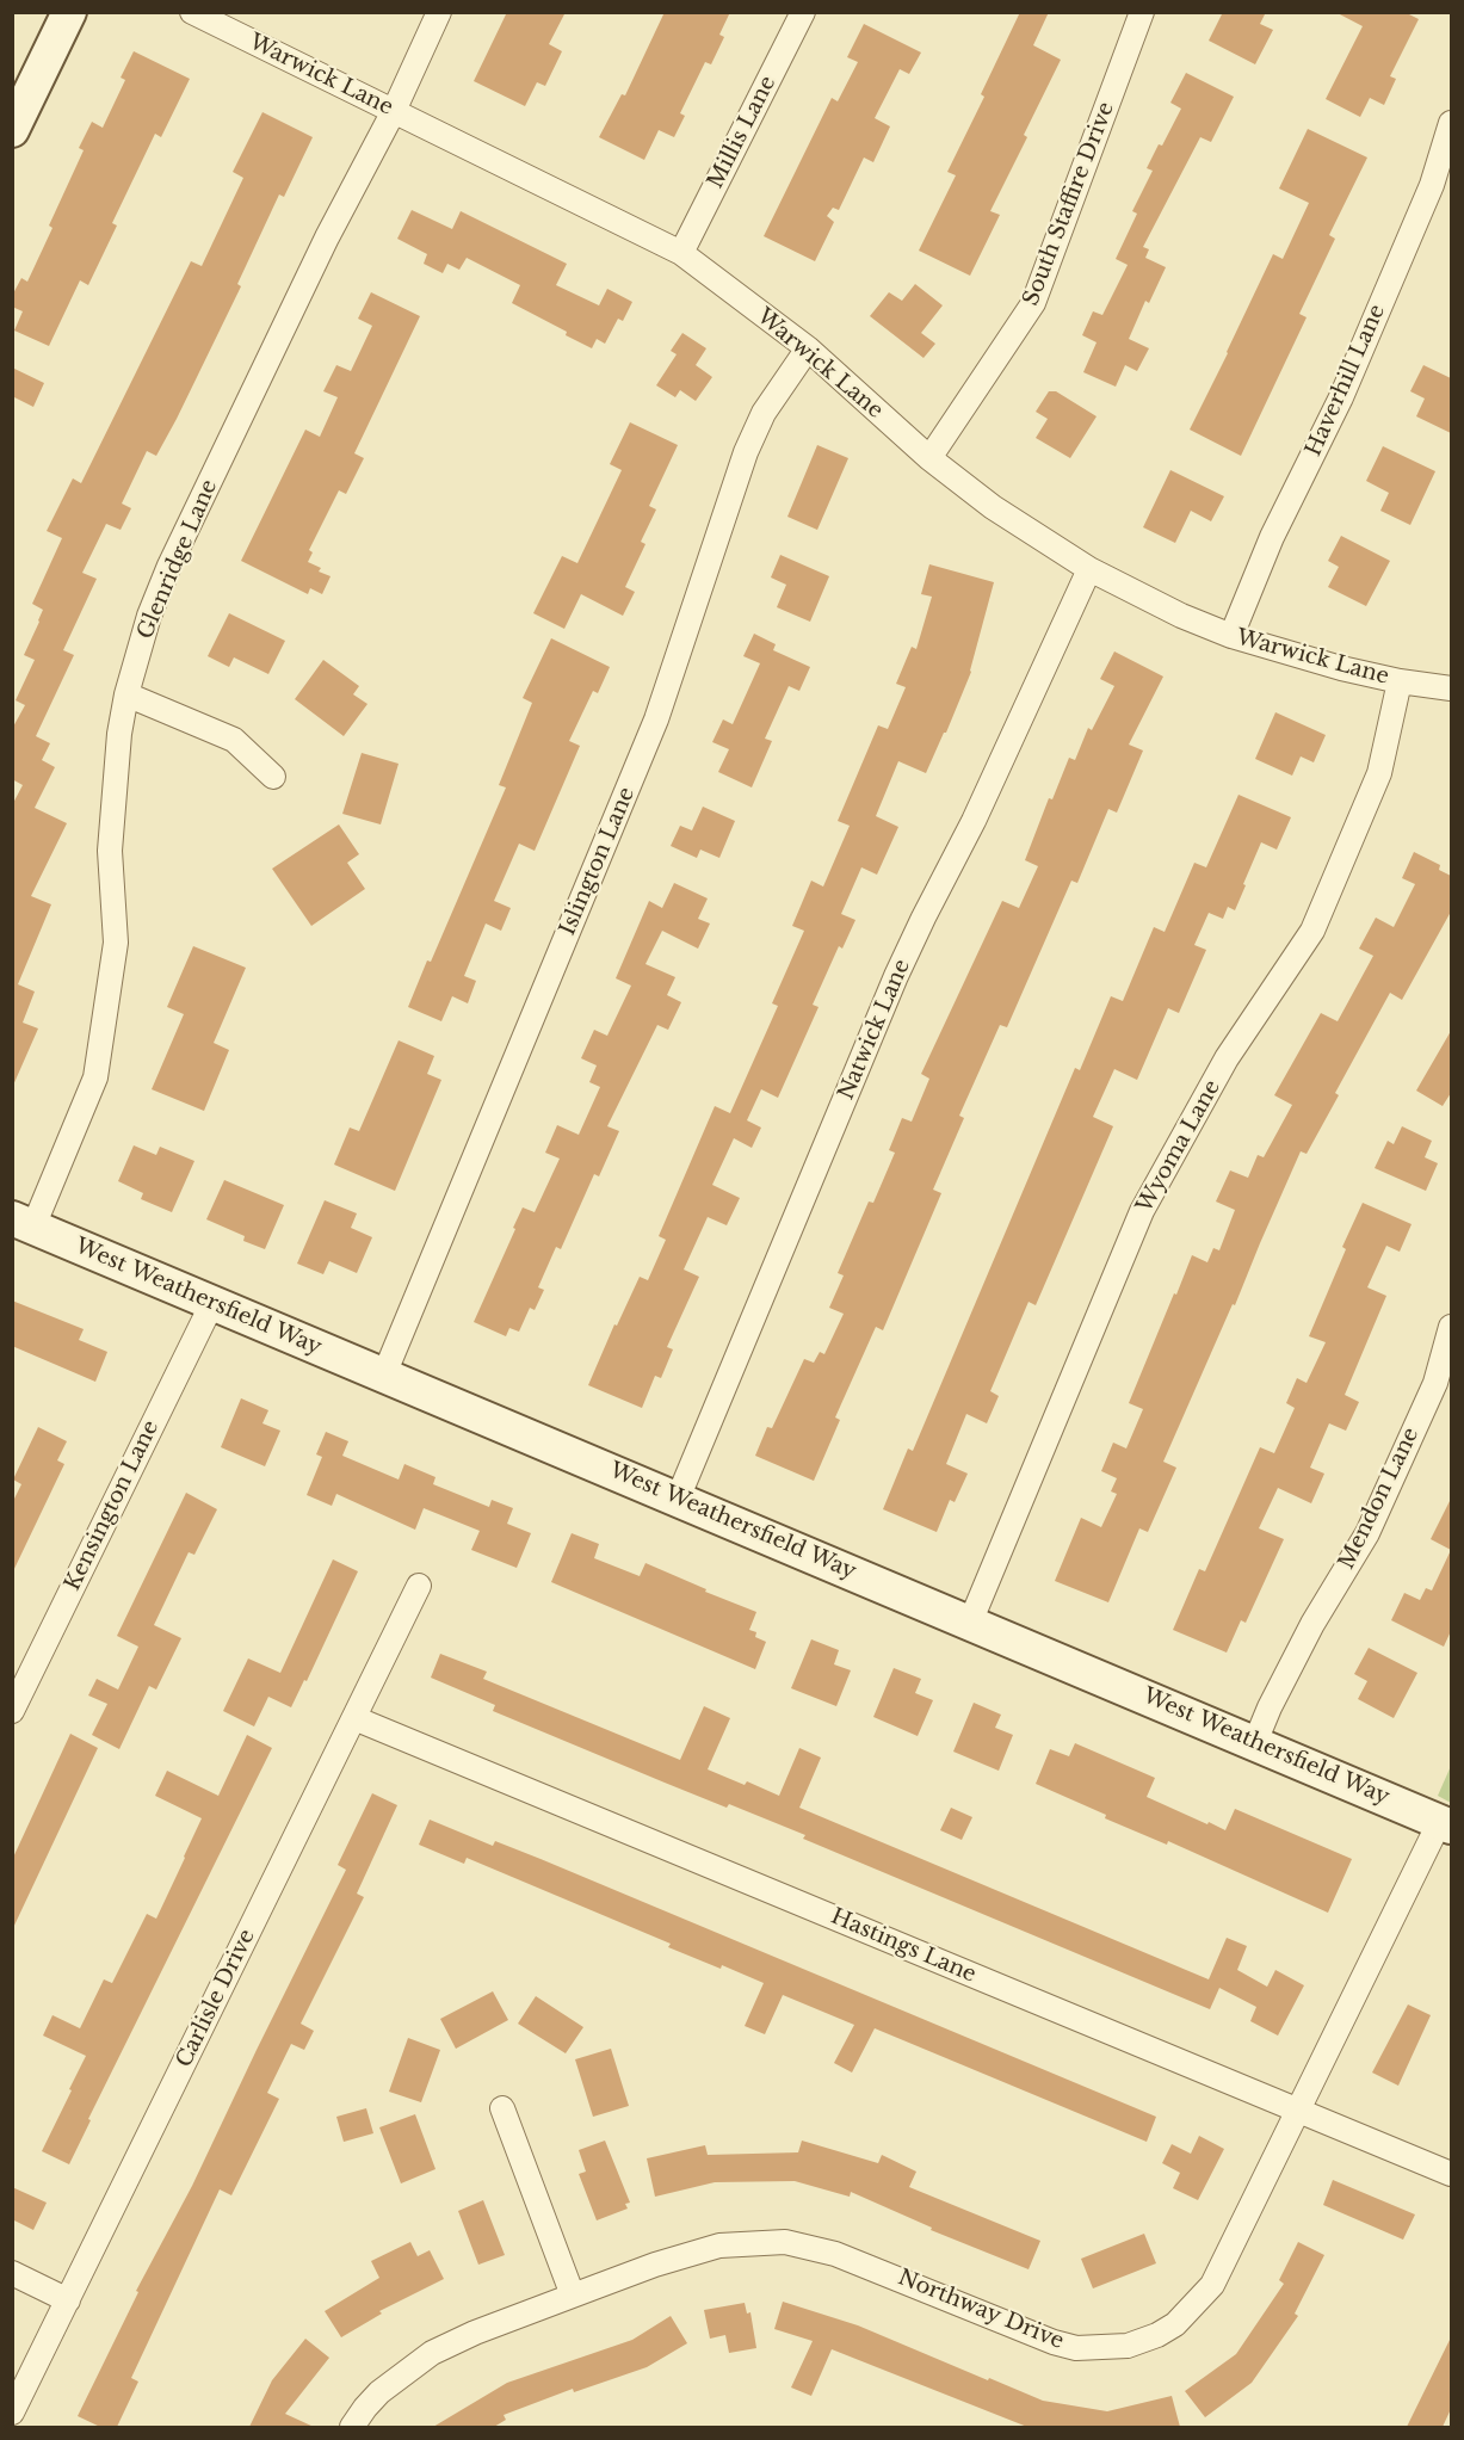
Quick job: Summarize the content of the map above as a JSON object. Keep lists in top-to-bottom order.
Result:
{
  "streets": {
    "street": [
      "Warwick Lane",
      "Millis Lane",
      "South Staffire Drive",
      "Haverhill Lane",
      "Glenridge Lane",
      "Islington Lane",
      "Natwick Lane",
      "Wyoma Lane",
      "West Weathersfield Way",
      "Mendon Lane",
      "Kensington Lane",
      "Hastings Lane",
      "Carlisle Drive",
      "Northway Drive"
    ]
  },
  "crossings": [
    ["Warwick Lane", "Millis Lane"],
    ["Warwick Lane", "South Staffire Drive"],
    ["Warwick Lane", "Haverhill Lane"],
    ["Warwick Lane", "Glenridge Lane"],
    ["Warwick Lane", "Islington Lane"],
    ["Warwick Lane", "Natwick Lane"],
    ["Warwick Lane", "Wyoma Lane"],
    ["Glenridge Lane", "West Weathersfield Way"],
    ["Islington Lane", "West Weathersfield Way"],
    ["Natwick Lane", "West Weathersfield Way"],
    ["Wyoma Lane", "West Weathersfield Way"],
    ["West Weathersfield Way", "Mendon Lane"],
    ["West Weathersfield Way", "Kensington Lane"],
    ["West Weathersfield Way", "Northway Drive"],
    ["Hastings Lane", "Carlisle Drive"],
    ["Hastings Lane", "Northway Drive"]
  ]
}
